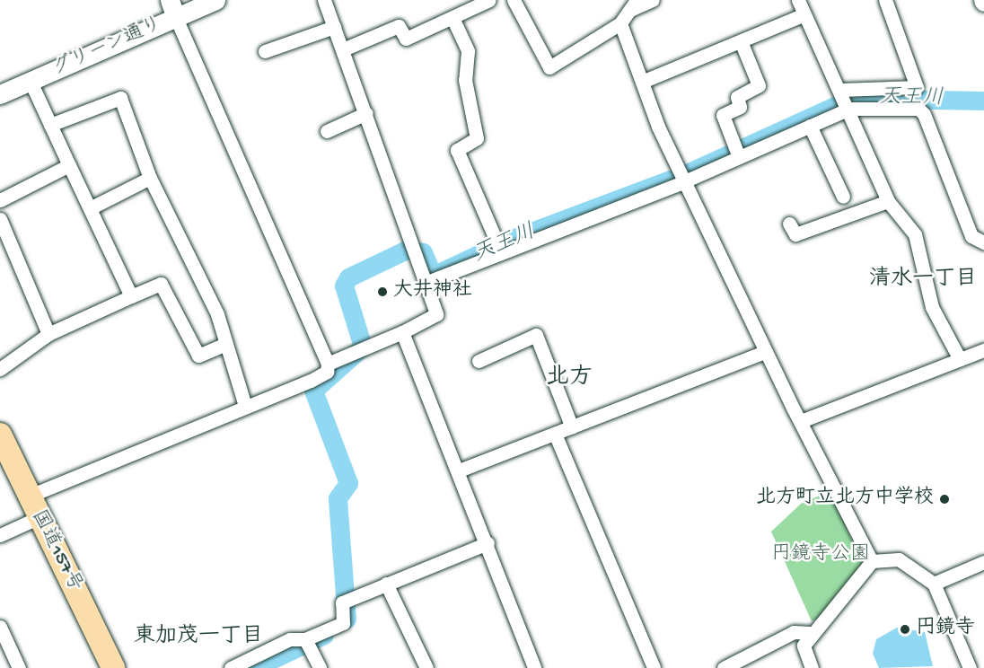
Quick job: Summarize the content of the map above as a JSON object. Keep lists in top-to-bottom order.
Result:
{
  "streets": {
    "highway": ["国道157号"],
    "street": ["グリーン通り"]
  },
  "districts": ["清水一丁目", "北方", "東加茂一丁目"],
  "water": ["天王川"],
  "parks": ["円鏡寺公園"],
  "places": ["大井神社", "北方町立北方中学校", "円鏡寺"]
}
